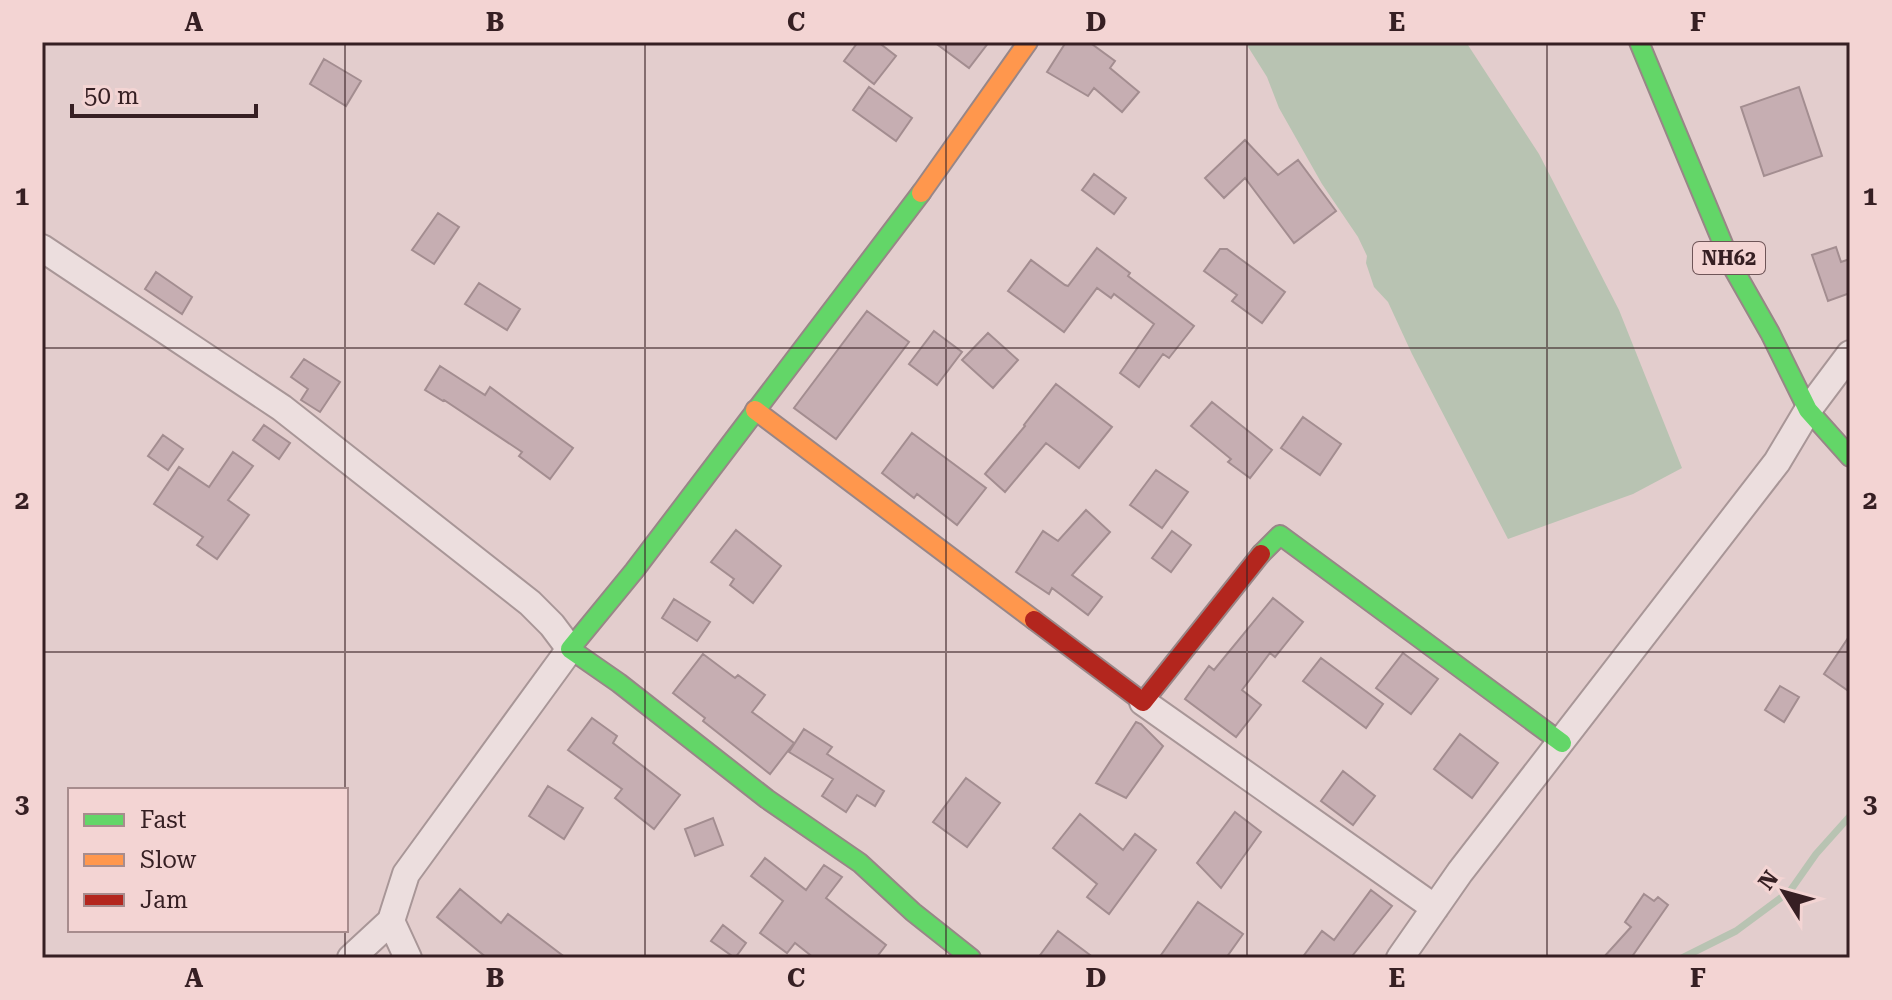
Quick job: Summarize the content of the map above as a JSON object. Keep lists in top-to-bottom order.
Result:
{
  "streets": {
    "street": ["NH62"]
  },
  "legend": ["Fast", "Slow", "Jam"],
  "scale_bar": "50 m",
  "north": "top left",
  "grid": {
    "columns": [
      "A",
      "B",
      "C",
      "D",
      "E",
      "F"
    ],
    "rows": ["1", "2", "3"]
  }
}
